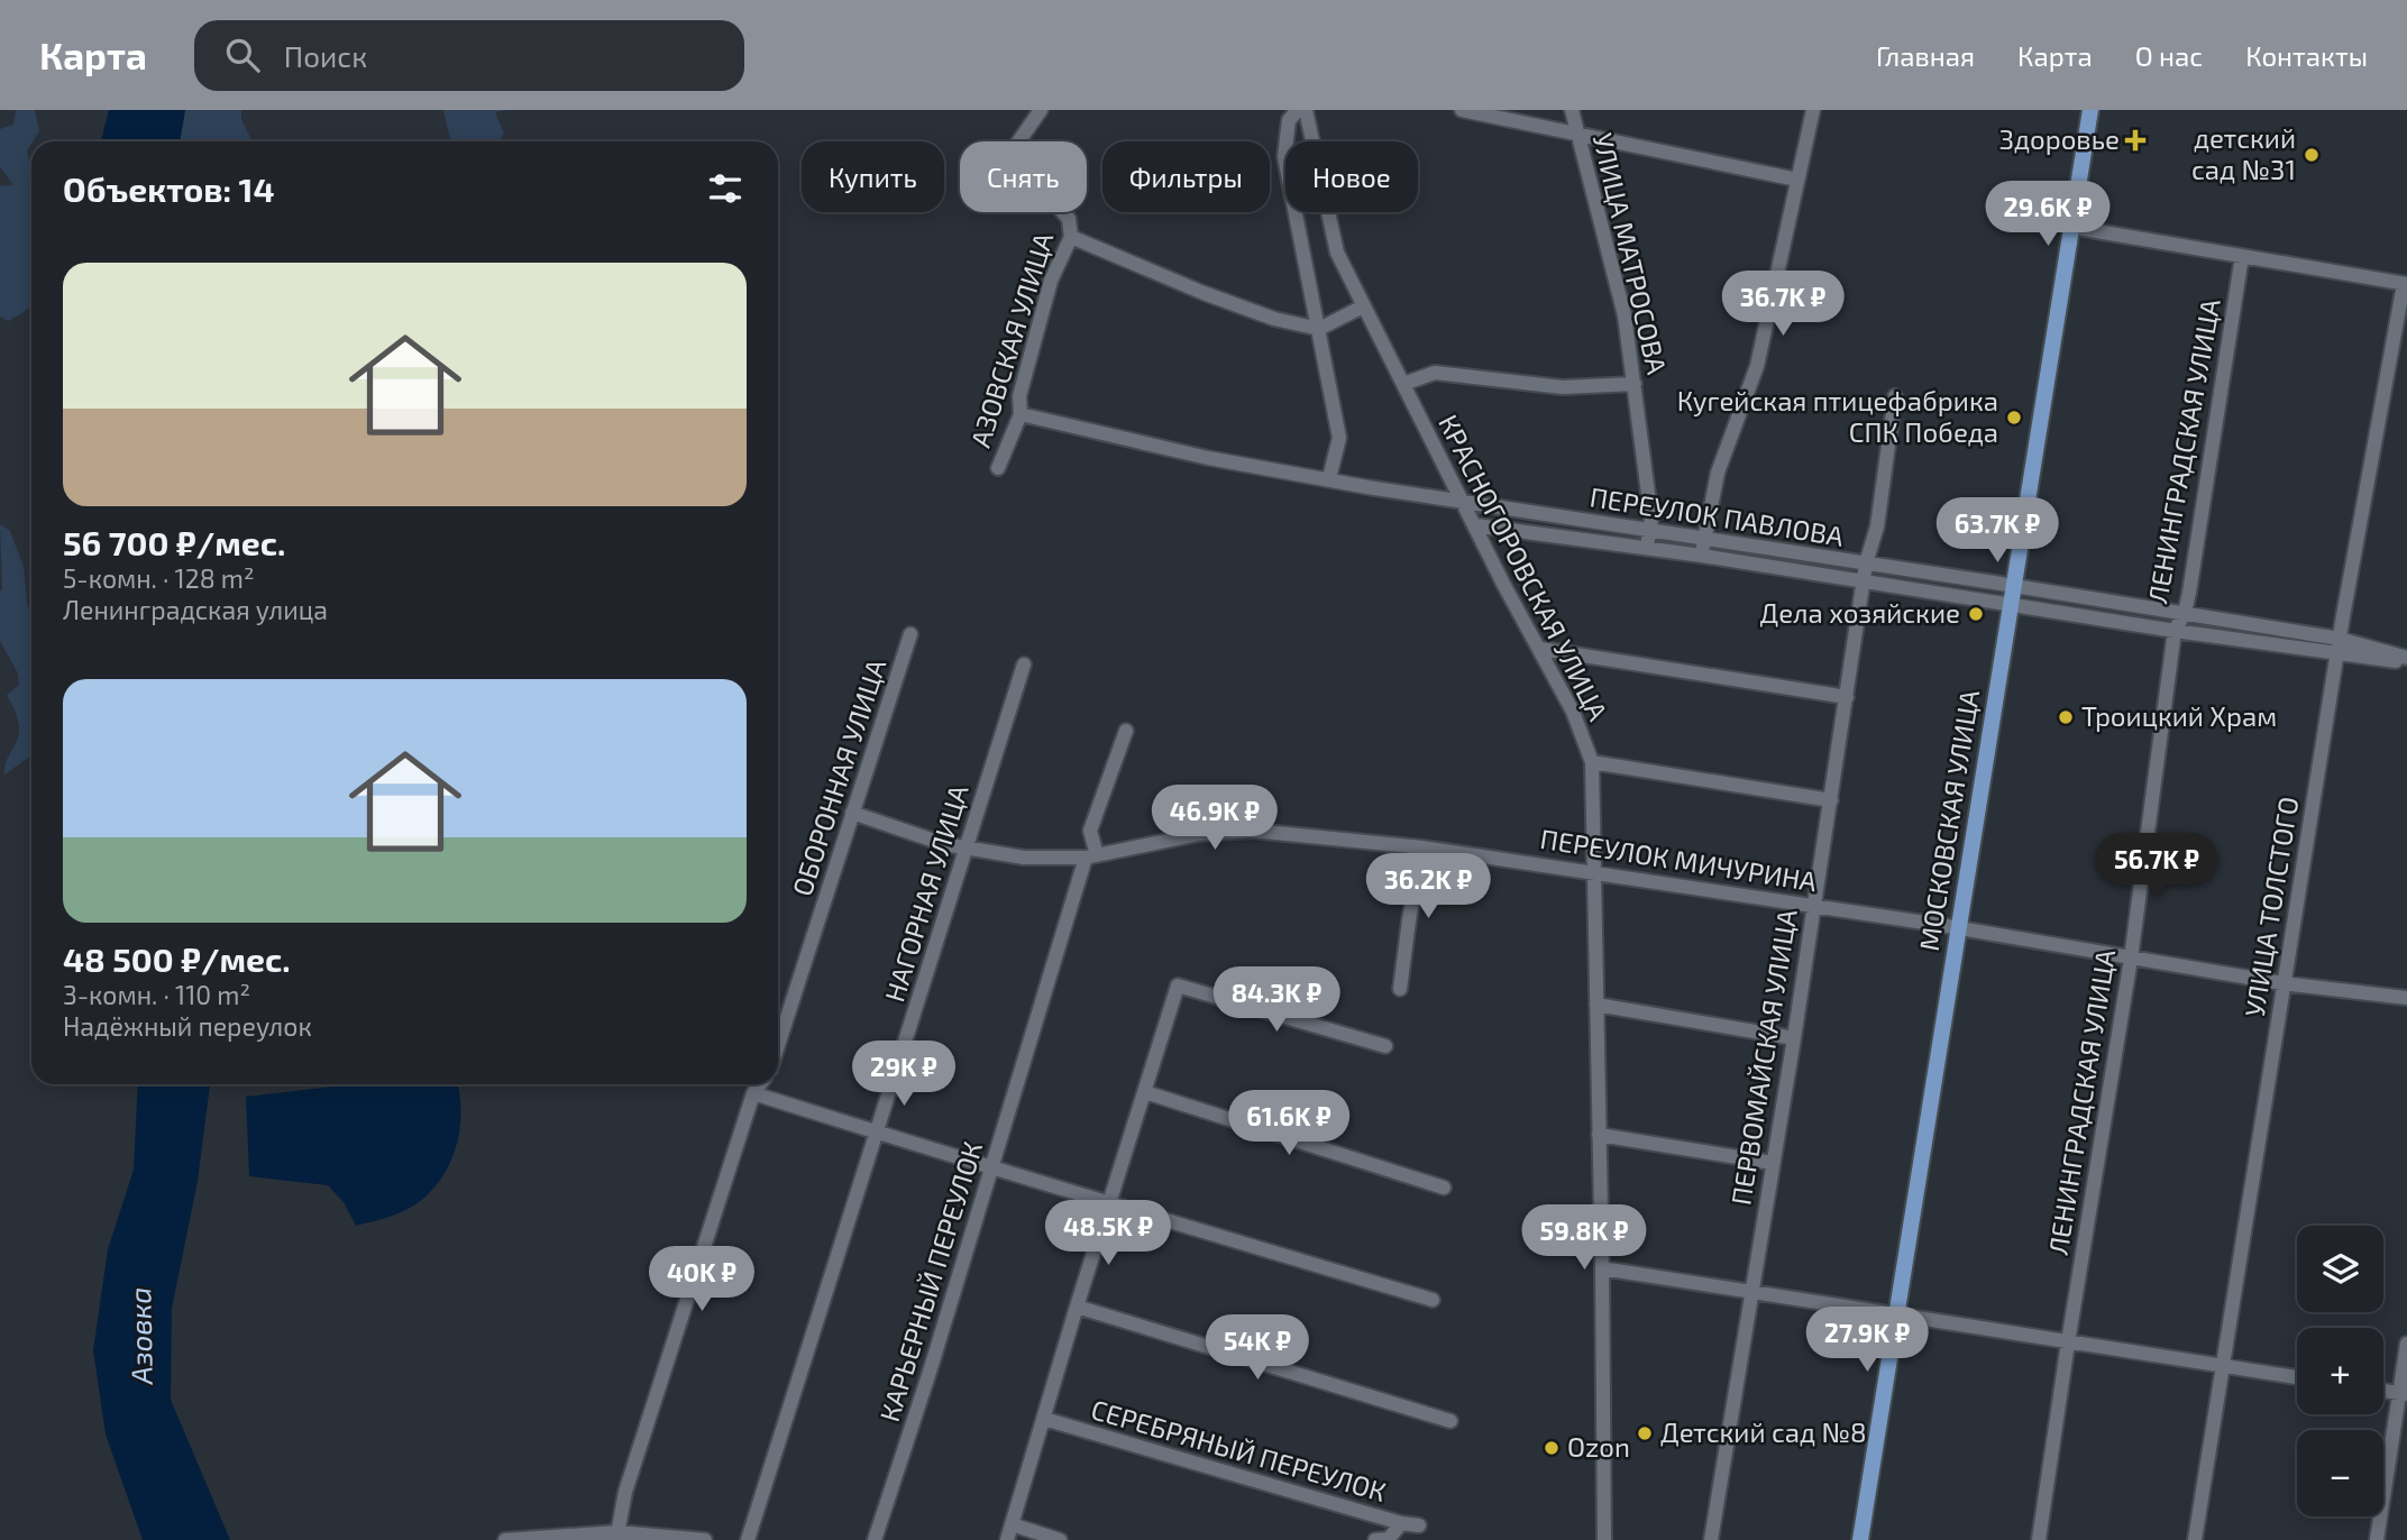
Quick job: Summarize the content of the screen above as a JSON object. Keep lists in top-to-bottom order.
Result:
{
  "streets": {
    "main road": ["МОСКОВСКАЯ УЛИЦА"],
    "street": [
      "УЛИЦА МАТРОСОВА",
      "АЗОВСКАЯ УЛИЦА",
      "ЛЕНИНГРАДСКАЯ УЛИЦА",
      "ПЕРЕУЛОК ПАВЛОВА",
      "КРАСНОГОРОВСКАЯ УЛИЦА",
      "ОБОРОННАЯ УЛИЦА",
      "ПЕРЕУЛОК МИЧУРИНА",
      "НАГОРНАЯ УЛИЦА",
      "УЛИЦА ТОЛСТОГО",
      "ПЕРВОМАЙСКАЯ УЛИЦА",
      "КАРЬЕРНЫЙ ПЕРЕУЛОК",
      "СЕРЕБРЯНЫЙ ПЕРЕУЛОК"
    ]
  },
  "crossings": [
    ["УЛИЦА МАТРОСОВА", "ПЕРЕУЛОК ПАВЛОВА"],
    ["АЗОВСКАЯ УЛИЦА", "ПЕРЕУЛОК ПАВЛОВА"],
    ["ЛЕНИНГРАДСКАЯ УЛИЦА", "ПЕРЕУЛОК ПАВЛОВА"],
    ["ЛЕНИНГРАДСКАЯ УЛИЦА", "ПЕРЕУЛОК МИЧУРИНА"],
    ["ПЕРЕУЛОК ПАВЛОВА", "КРАСНОГОРОВСКАЯ УЛИЦА"],
    ["ПЕРЕУЛОК ПАВЛОВА", "МОСКОВСКАЯ УЛИЦА"],
    ["ПЕРЕУЛОК ПАВЛОВА", "УЛИЦА ТОЛСТОГО"],
    ["ПЕРЕУЛОК ПАВЛОВА", "ПЕРВОМАЙСКАЯ УЛИЦА"],
    ["КРАСНОГОРОВСКАЯ УЛИЦА", "ПЕРЕУЛОК МИЧУРИНА"],
    ["ОБОРОННАЯ УЛИЦА", "ПЕРЕУЛОК МИЧУРИНА"],
    ["МОСКОВСКАЯ УЛИЦА", "ПЕРЕУЛОК МИЧУРИНА"],
    ["ПЕРЕУЛОК МИЧУРИНА", "НАГОРНАЯ УЛИЦА"],
    ["ПЕРЕУЛОК МИЧУРИНА", "УЛИЦА ТОЛСТОГО"],
    ["ПЕРЕУЛОК МИЧУРИНА", "ПЕРВОМАЙСКАЯ УЛИЦА"],
    ["ПЕРЕУЛОК МИЧУРИНА", "КАРЬЕРНЫЙ ПЕРЕУЛОК"]
  ],
  "water": ["Азовка"],
  "places": {
    "health": ["Здоровье"],
    "other": [
      "детский сад №31",
      "Кугейская птицефабрика СПК Победа",
      "Дела хозяйские",
      "Троицкий Храм",
      "Детский сад №8",
      "Ozon"
    ]
  },
  "page": {
    "header": "Карта",
    "search": "Поиск",
    "nav": [
      "Главная",
      "Карта",
      "О нас",
      "Контакты"
    ],
    "chip": [
      "Купить",
      "Снять",
      "Фильтры",
      "Новое"
    ],
    "heading": "Объектов: 14",
    "price": [
      "29.6K ₽",
      "36.7K ₽",
      "63.7K ₽",
      "46.9K ₽",
      "56.7K ₽",
      "36.2K ₽",
      "84.3K ₽",
      "29K ₽",
      "61.6K ₽",
      "48.5K ₽",
      "59.8K ₽",
      "40K ₽",
      "27.9K ₽",
      "54K ₽"
    ],
    "list": [
      {
        "name": "56 700 ₽/мес.",
        "note": "5-комн. · 128 m² · Ленинградская улица"
      },
      {
        "name": "48 500 ₽/мес.",
        "note": "3-комн. · 110 m² · Надёжный переулок"
      }
    ],
    "map_buttons": ["+", "−"]
  }
}
